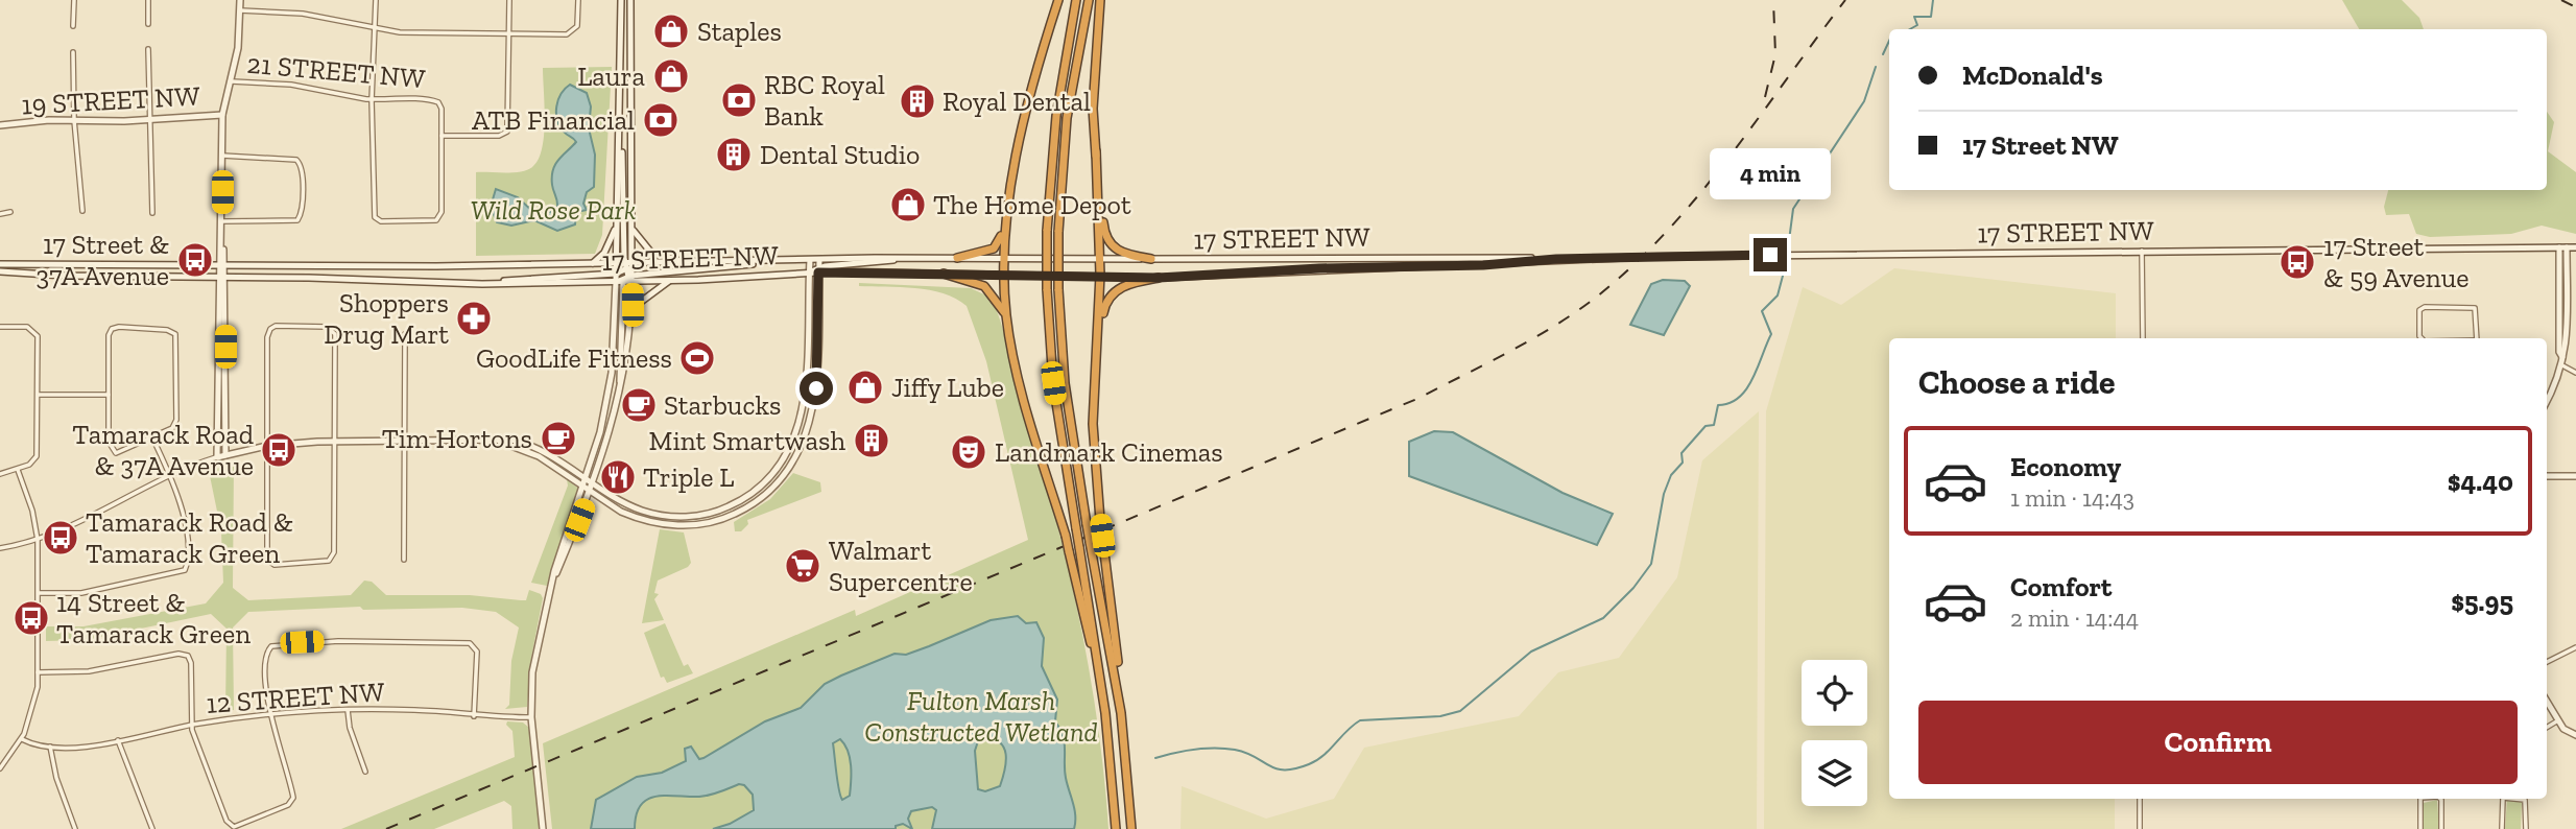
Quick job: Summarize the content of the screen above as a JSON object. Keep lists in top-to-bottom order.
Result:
{
  "streets": {
    "main road": ["19 STREET NW", "17 STREET NW"],
    "street": ["21 STREET NW", "12 STREET NW"]
  },
  "parks": ["Wild Rose Park", "Fulton Marsh Constructed Wetland"],
  "places": {
    "shop": [
      "Staples",
      "Laura",
      "The Home Depot",
      "Jiffy Lube"
    ],
    "bank": ["RBC Royal Bank", "ATB Financial"],
    "building": ["Royal Dental", "Dental Studio", "Mint Smartwash"],
    "bus stop": [
      "17 Street & 37A Avenue",
      "17 Street & 59 Avenue",
      "Tamarack Road & 37A Avenue",
      "Tamarack Road & Tamarack Green",
      "14 Street & Tamarack Green"
    ],
    "pharmacy": ["Shoppers Drug Mart"],
    "sports": ["GoodLife Fitness"],
    "cafe": ["Starbucks", "Tim Hortons"],
    "theatre": ["Landmark Cinemas"],
    "restaurant": ["Triple L"],
    "supermarket": ["Walmart Supercentre"]
  },
  "page": {
    "banner": ["McDonald's", "17 Street NW"],
    "bubble": "4 min",
    "heading": "Choose a ride",
    "list": [
      {
        "name": "Economy",
        "note": "1 min · 14:43",
        "value": "$4.40"
      },
      {
        "name": "Comfort",
        "note": "2 min · 14:44",
        "value": "$5.95"
      }
    ],
    "buttons": "Confirm"
  }
}
